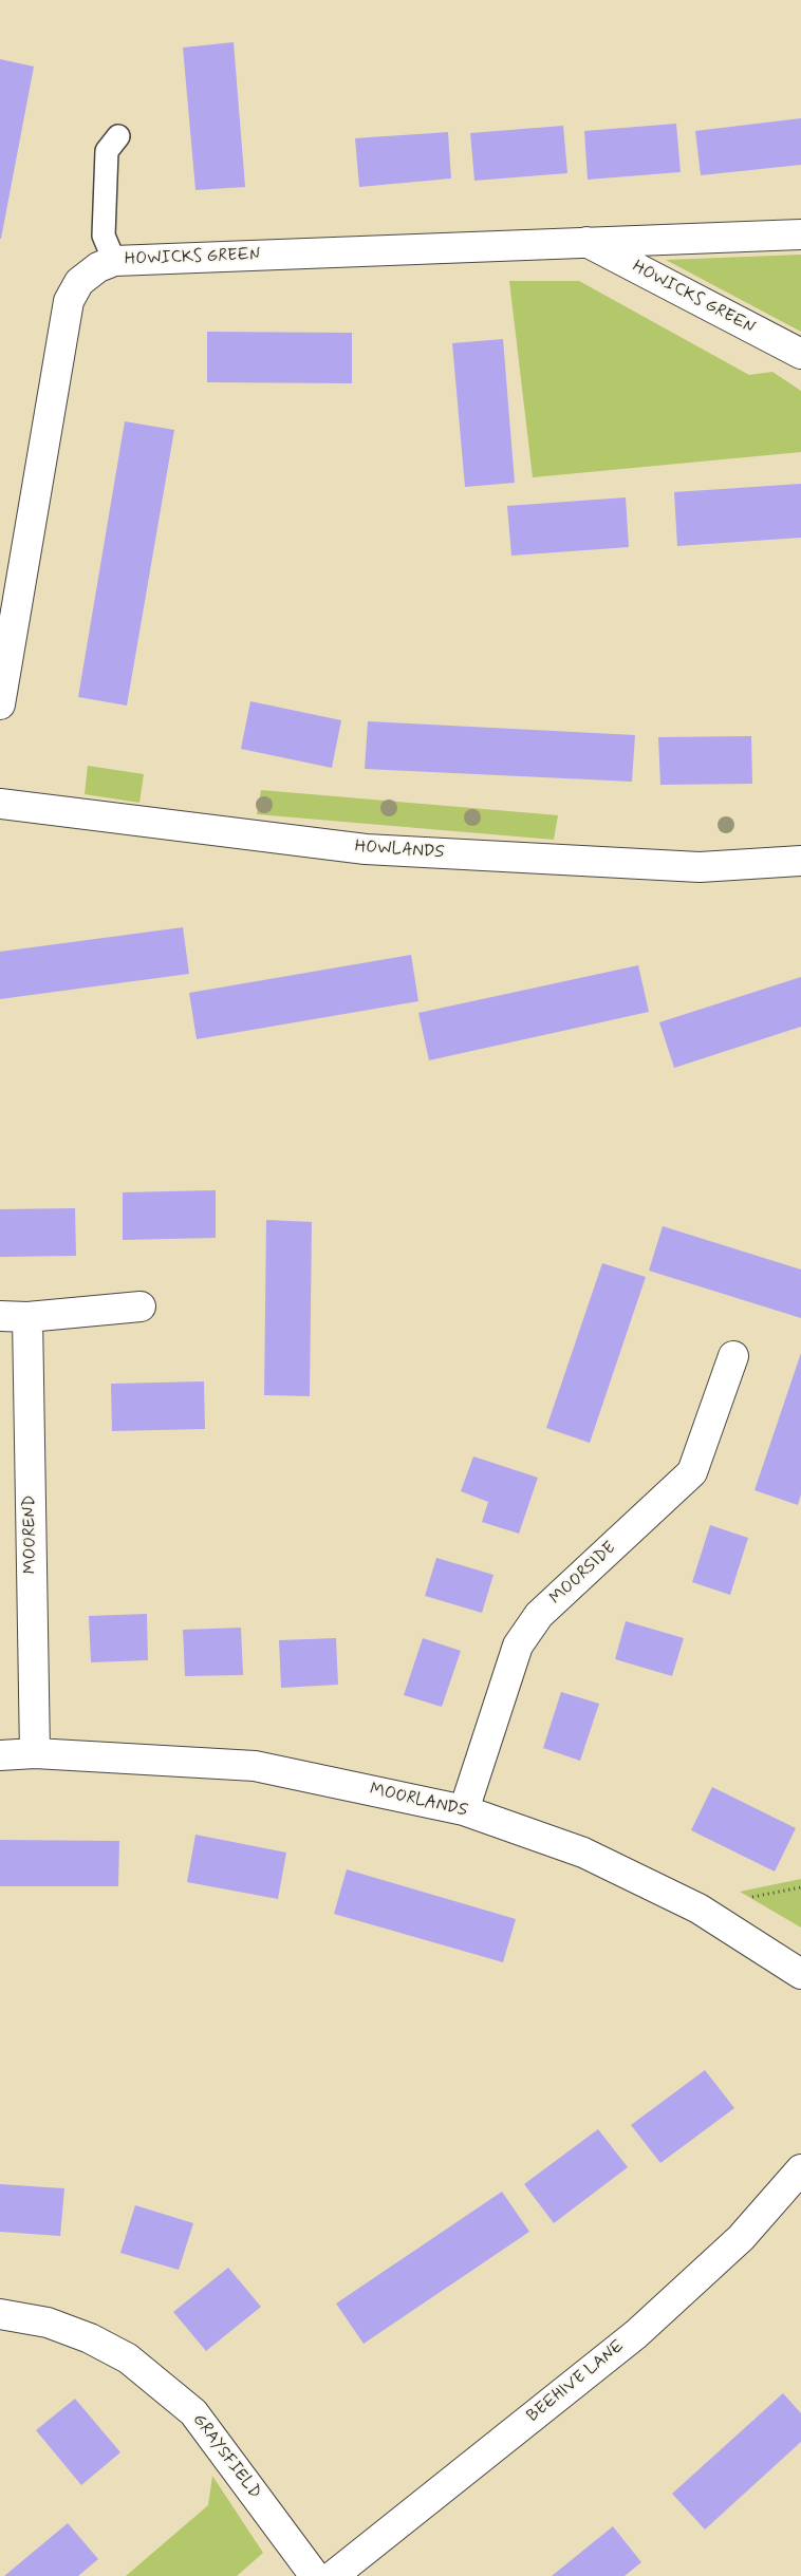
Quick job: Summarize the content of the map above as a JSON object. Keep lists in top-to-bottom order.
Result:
{
  "streets": {
    "street": [
      "HOWICKS GREEN",
      "HOWLANDS",
      "MOOREND",
      "MOORSIDE",
      "MOORLANDS",
      "BEEHIVE LANE",
      "GRAYSFIELD"
    ]
  },
  "crossings": [
    ["MOOREND", "MOORLANDS"],
    ["MOORSIDE", "MOORLANDS"]
  ]
}
